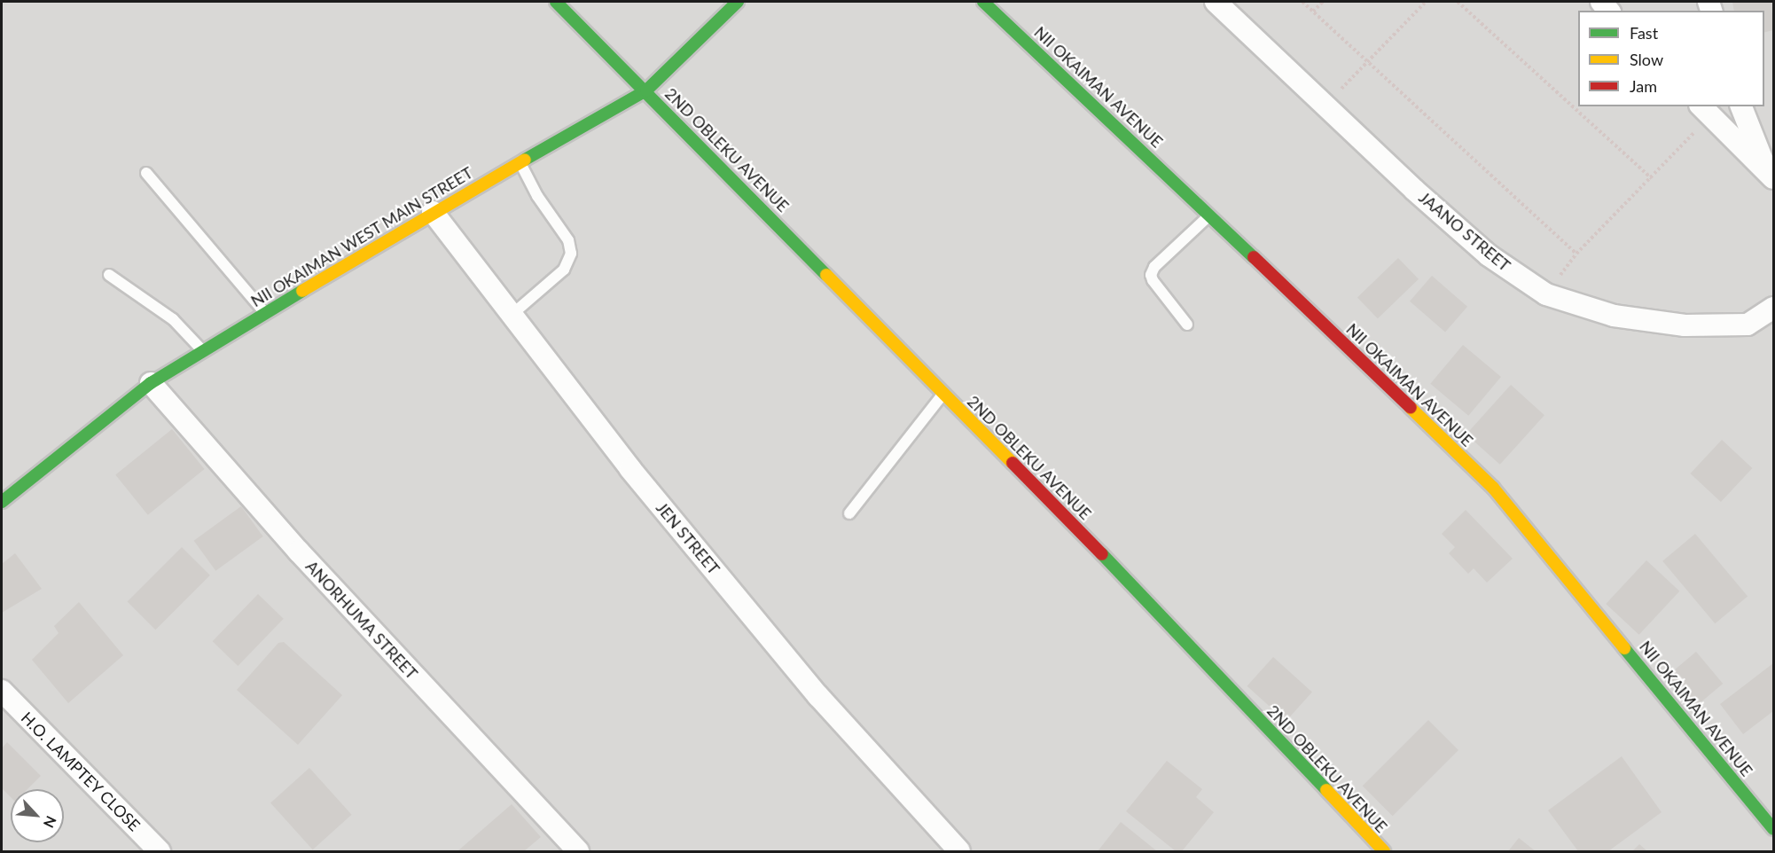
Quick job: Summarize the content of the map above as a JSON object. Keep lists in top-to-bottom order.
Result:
{
  "streets": {
    "street": [
      "NII OKAIMAN AVENUE",
      "2ND OBLEKU AVENUE",
      "JAANO STREET",
      "NII OKAIMAN WEST MAIN STREET",
      "JEN STREET",
      "ANORHUMA STREET",
      "H.O. LAMPTEY CLOSE"
    ]
  },
  "crossings": [
    ["2ND OBLEKU AVENUE", "NII OKAIMAN WEST MAIN STREET"],
    ["NII OKAIMAN WEST MAIN STREET", "JEN STREET"],
    ["NII OKAIMAN WEST MAIN STREET", "ANORHUMA STREET"]
  ],
  "legend": ["Fast", "Slow", "Jam"],
  "north": "bottom right"
}
